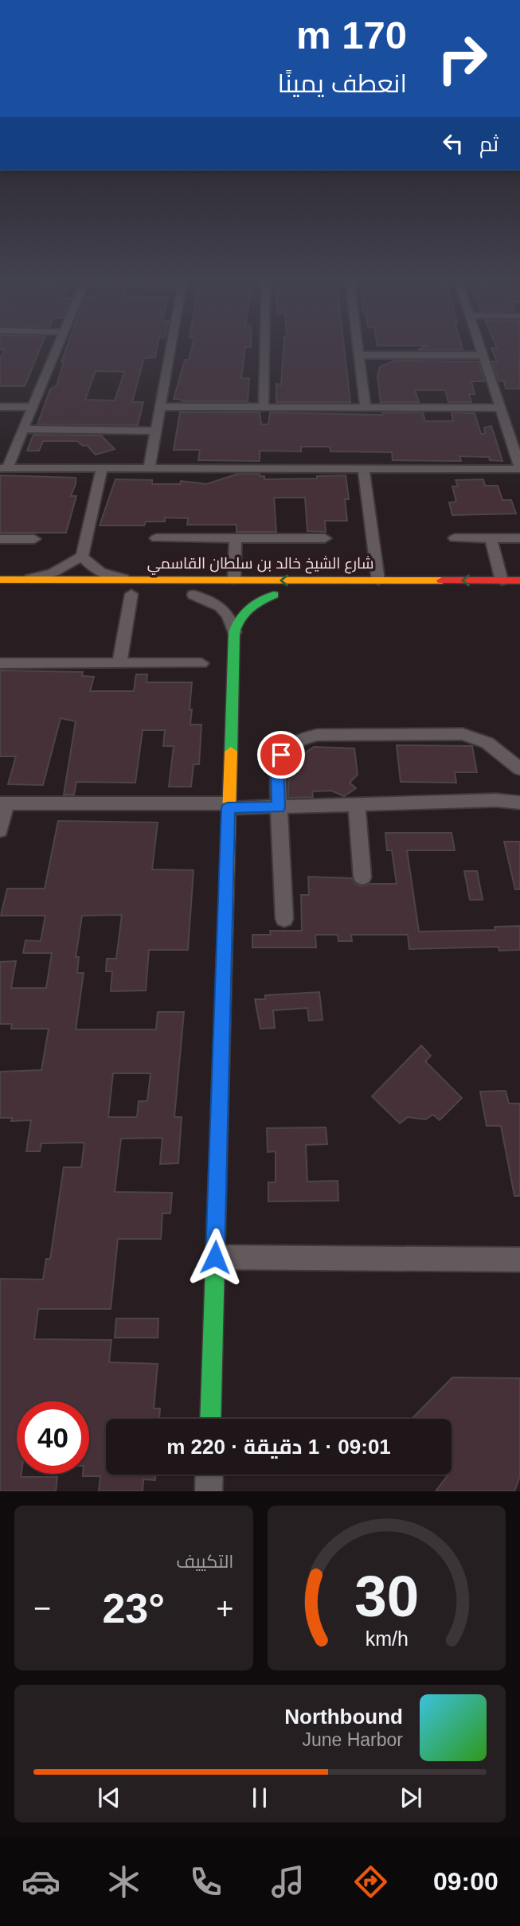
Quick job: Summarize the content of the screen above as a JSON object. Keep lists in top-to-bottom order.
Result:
{
  "streets": {
    "street": ["شارع الشيخ خالد بن سلطان القاسمي"]
  },
  "page": {
    "turn": ["170 m", "انعطف يمينًا"],
    "then": "ثم",
    "limit": "40",
    "trip": "09:01 · 1 دقيقة · 220 m",
    "tile": "التكييف",
    "heat": ["−", "23°", "+"],
    "song": ["Northbound", "June Harbor"],
    "tabs": "09:00",
    "gauge": ["30", "km/h"]
  }
}
